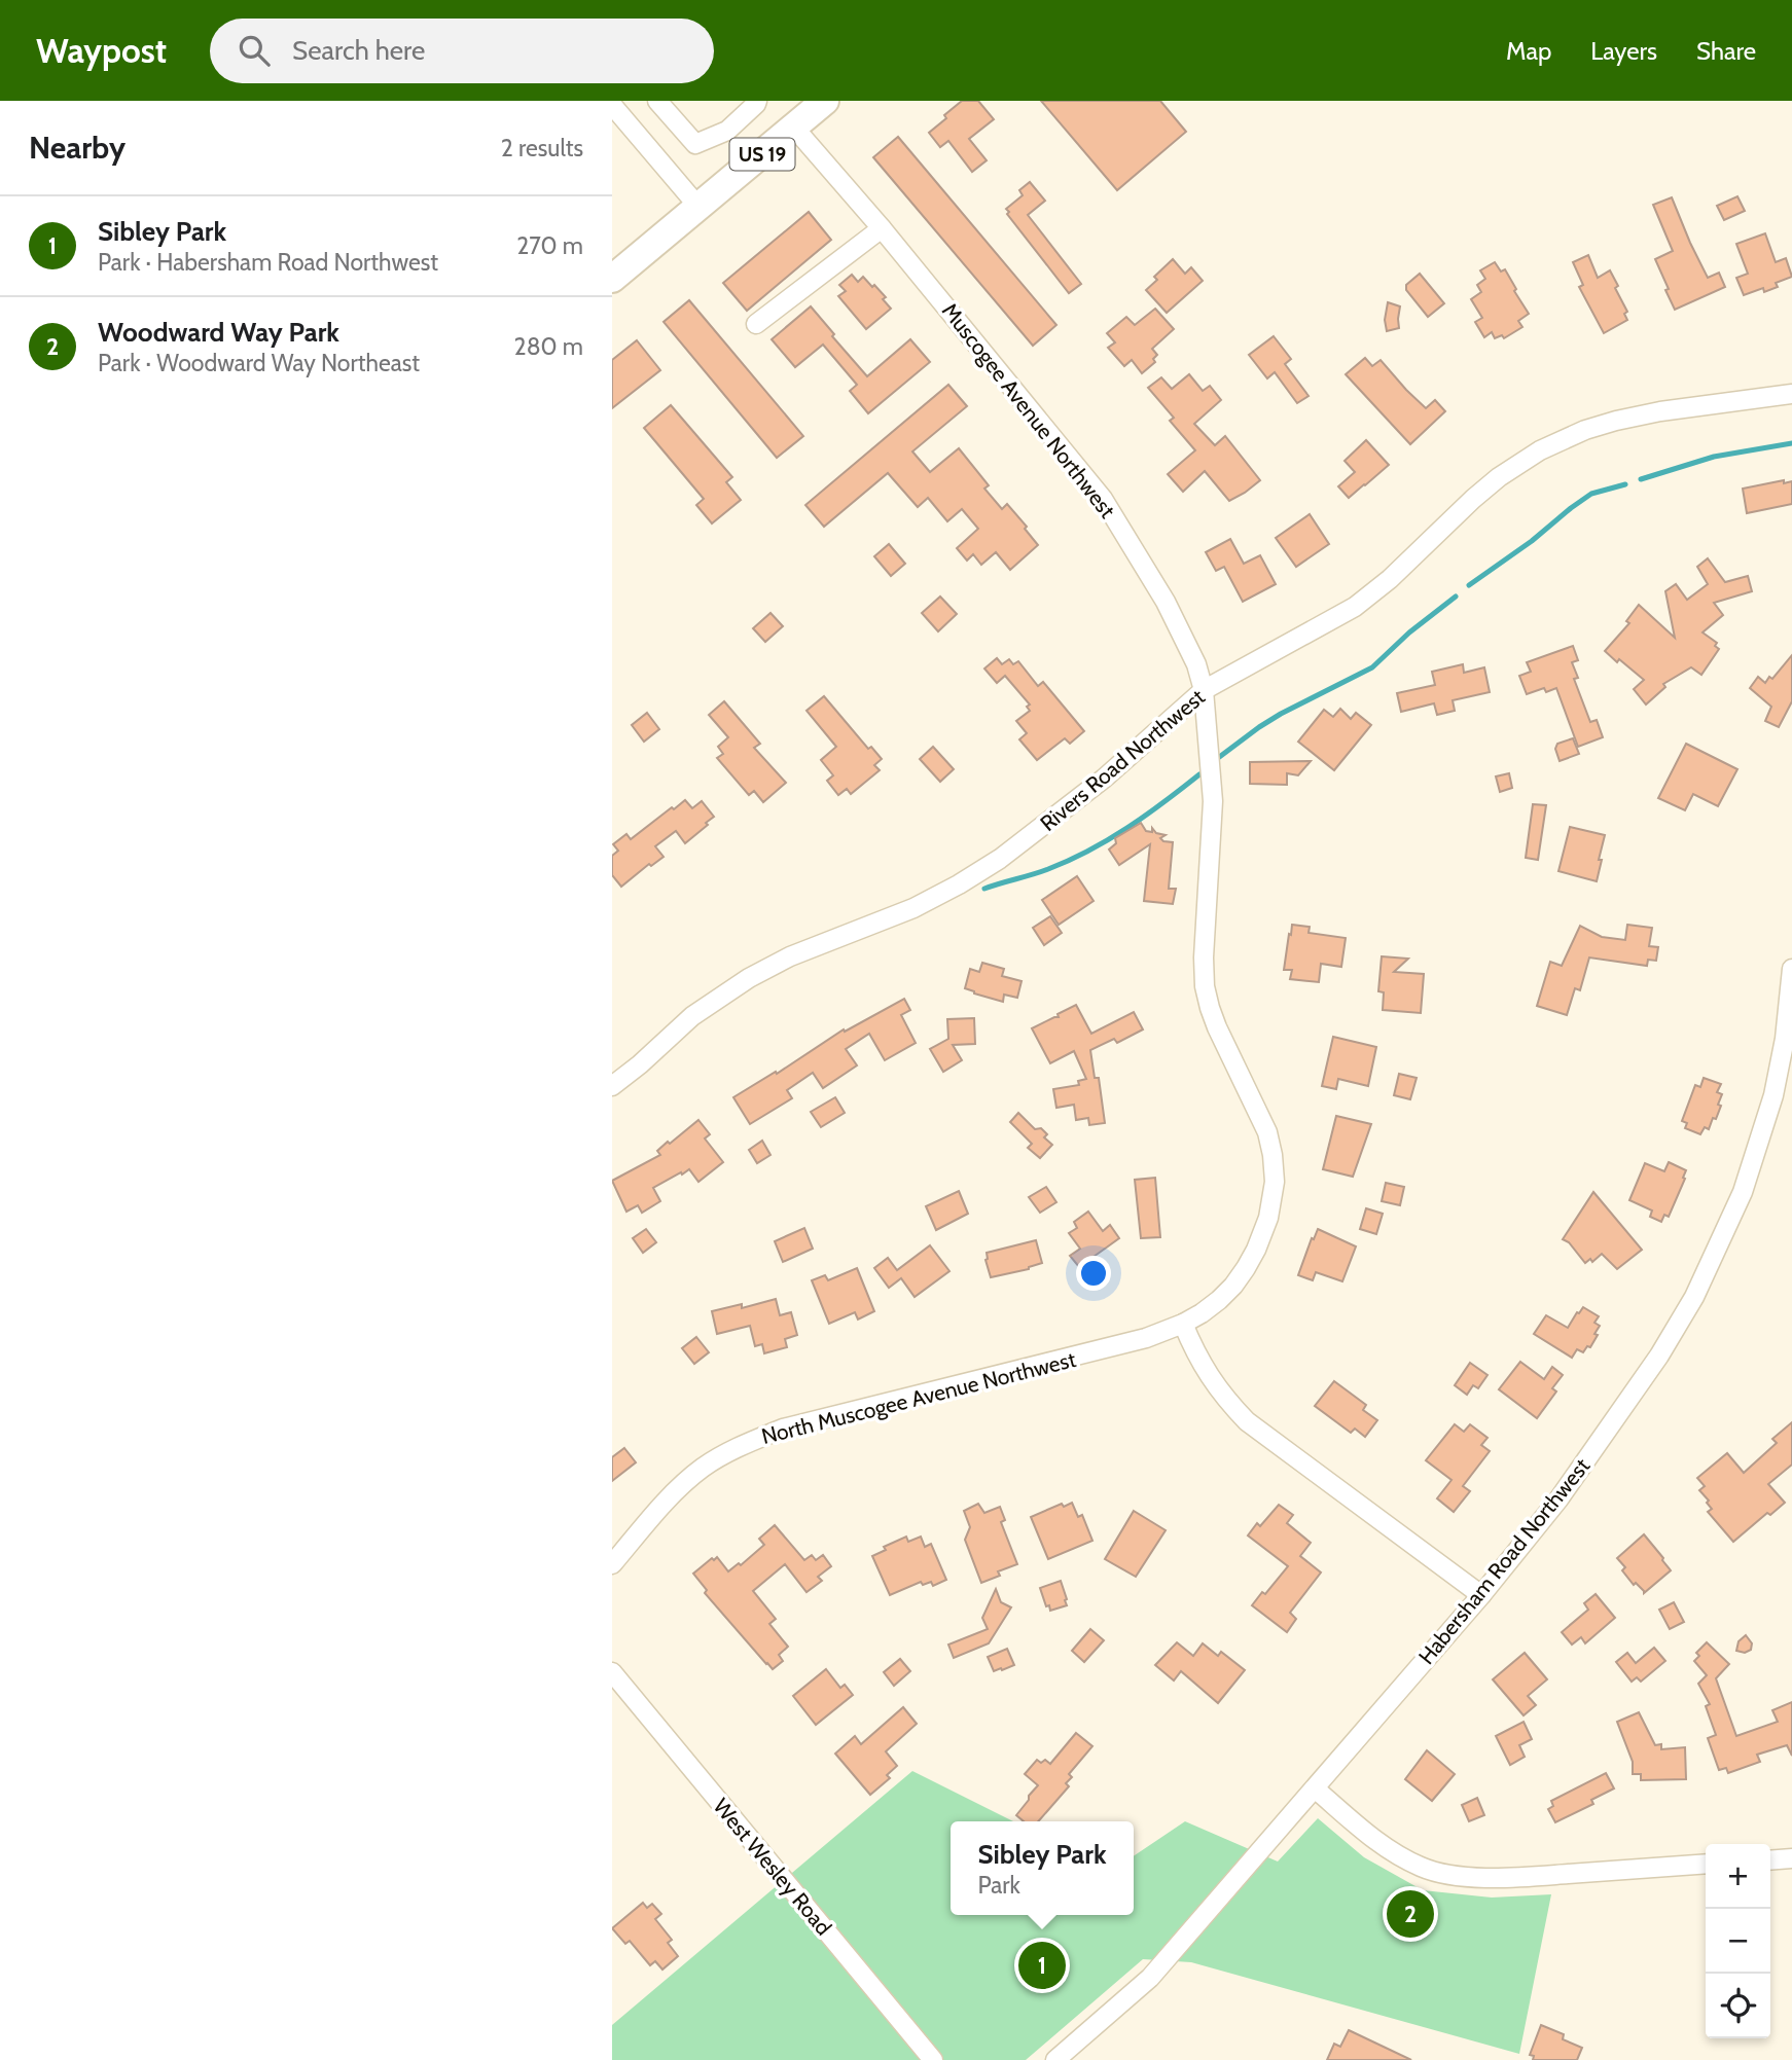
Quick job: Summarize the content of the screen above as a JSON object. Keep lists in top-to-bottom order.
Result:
{
  "streets": {
    "highway": ["US 19"],
    "street": [
      "Muscogee Avenue Northwest",
      "Rivers Road Northwest",
      "North Muscogee Avenue Northwest",
      "Habersham Road Northwest",
      "West Wesley Road"
    ]
  },
  "crossings": [
    ["US 19", "Muscogee Avenue Northwest"],
    ["Muscogee Avenue Northwest", "Rivers Road Northwest"],
    ["Muscogee Avenue Northwest", "North Muscogee Avenue Northwest"]
  ],
  "page": {
    "header": "Waypost",
    "search": "Search here",
    "nav": ["Map", "Layers", "Share"],
    "heading": ["Nearby", "2 results"],
    "list": [
      {
        "mark": "1",
        "name": "Sibley Park",
        "note": "Park · Habersham Road Northwest",
        "value": "270 m"
      },
      {
        "mark": "2",
        "name": "Woodward Way Park",
        "note": "Park · Woodward Way Northeast",
        "value": "280 m"
      }
    ],
    "popup": ["Sibley Park", "Park"],
    "map_buttons": ["+", "−"],
    "pins": ["2", "1"]
  }
}
